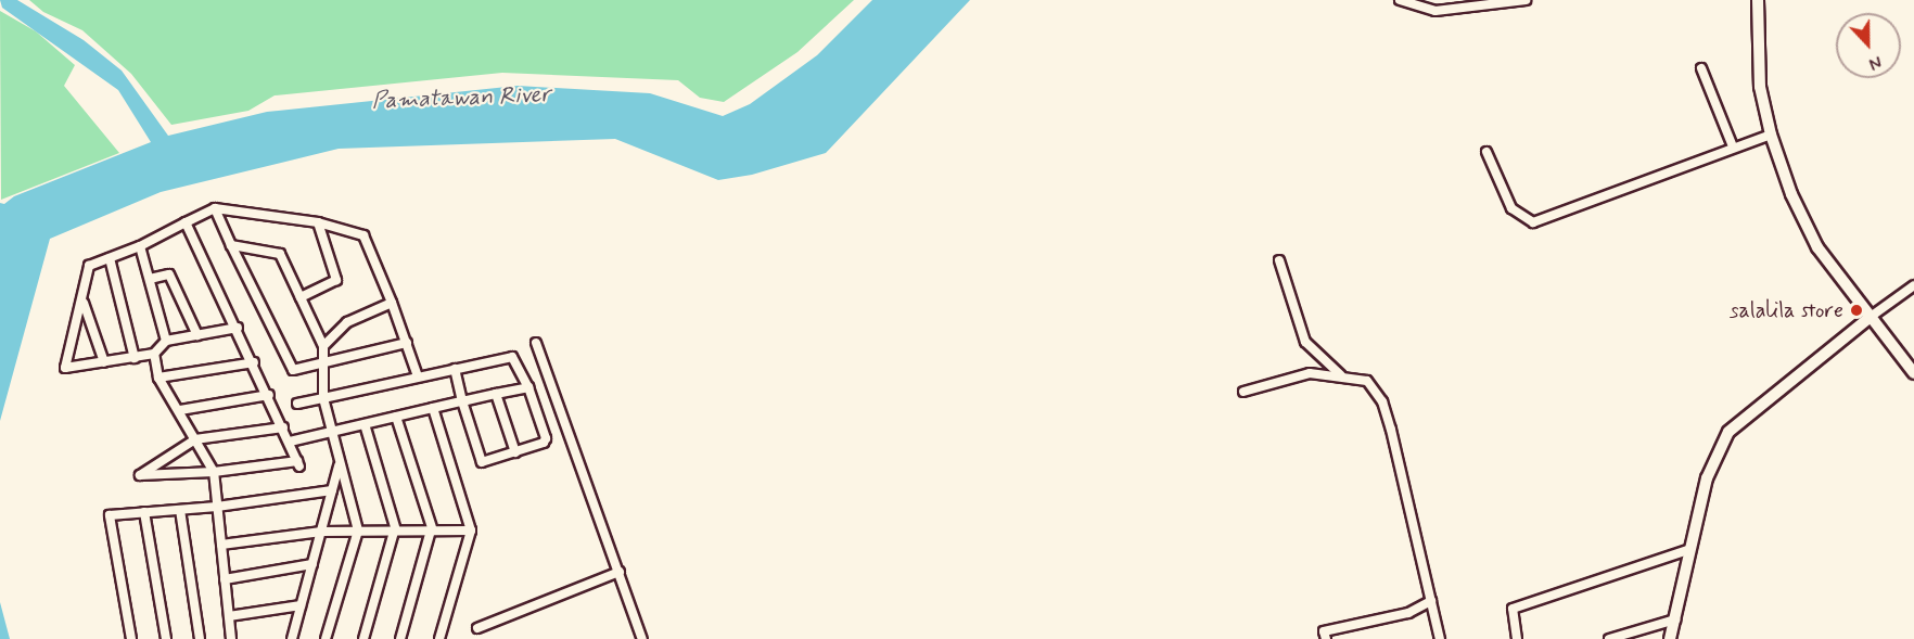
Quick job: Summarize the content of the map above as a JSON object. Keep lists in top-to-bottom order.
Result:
{
  "water": ["Pamatawan River"],
  "places": ["salalila store"],
  "north": "bottom"
}
